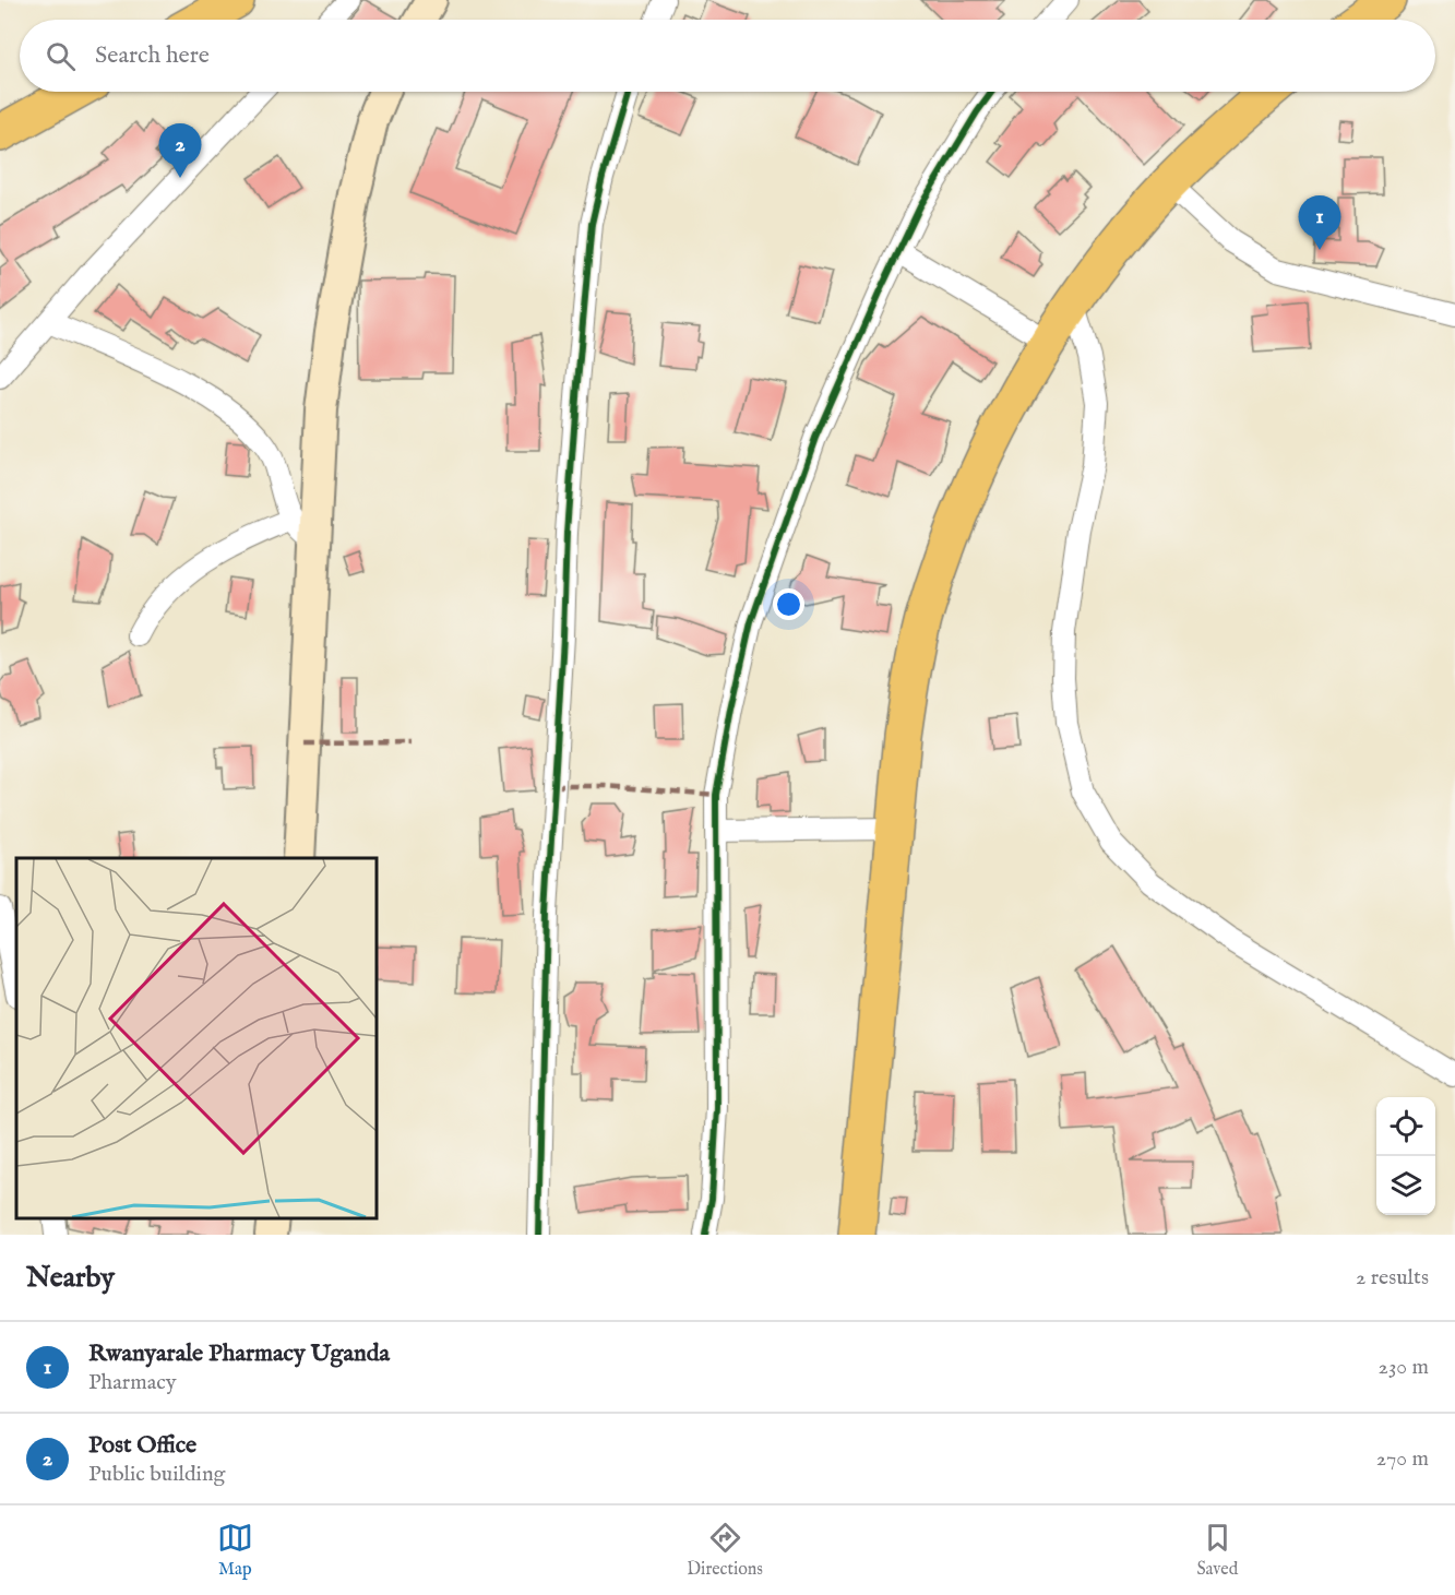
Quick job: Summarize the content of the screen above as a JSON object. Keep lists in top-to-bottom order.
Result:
{
  "page": {
    "search": "Search here",
    "pins": ["2", "1"],
    "heading": ["Nearby", "2 results"],
    "list": [
      {
        "mark": "1",
        "name": "Rwanyarale Pharmacy Uganda",
        "note": "Pharmacy",
        "value": "230 m"
      },
      {
        "mark": "2",
        "name": "Post Office",
        "note": "Public building",
        "value": "270 m"
      }
    ],
    "nav": ["Map", "Directions", "Saved"]
  }
}
